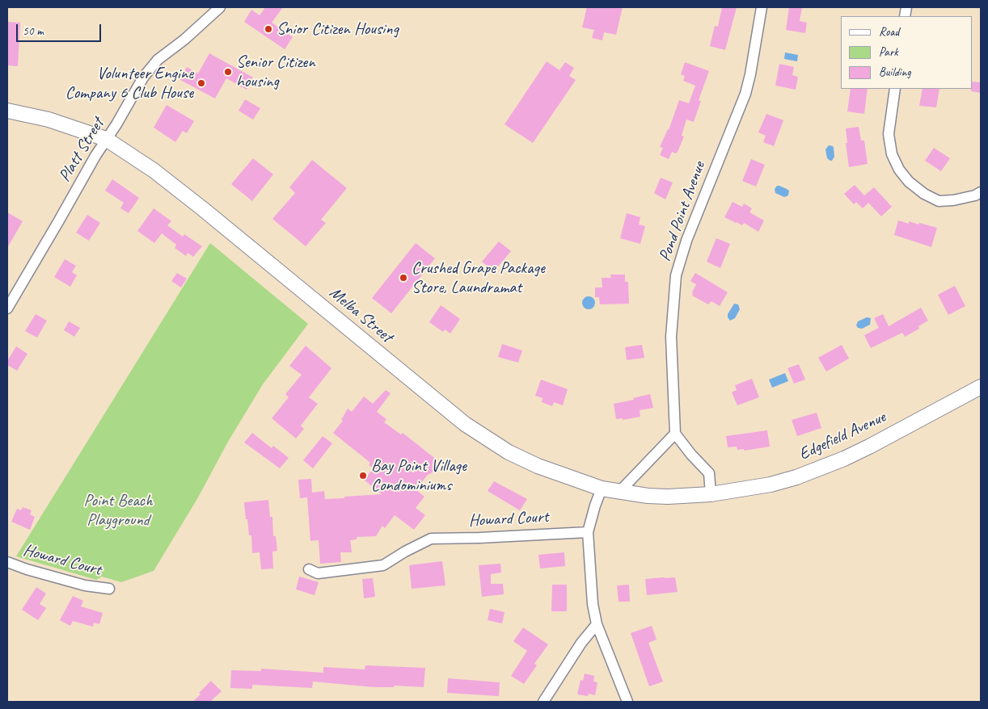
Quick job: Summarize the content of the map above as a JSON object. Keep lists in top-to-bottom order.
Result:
{
  "streets": {
    "main road": ["Melba Street", "Edgefield Avenue"],
    "street": ["Platt Street", "Pond Point Avenue", "Howard Court"]
  },
  "crossings": [
    ["Platt Street", "Melba Street"],
    ["Melba Street", "Edgefield Avenue"]
  ],
  "parks": ["Point Beach Playground"],
  "places": [
    "Snior Citizen Housing",
    "Senior Citizen housing",
    "Volunteer Engine Company 6 Club House",
    "Crushed Grape Package Store, Laundramat",
    "Bay Point Village Condominiums"
  ],
  "legend": ["Road", "Park", "Building"],
  "scale_bar": "50 m"
}
